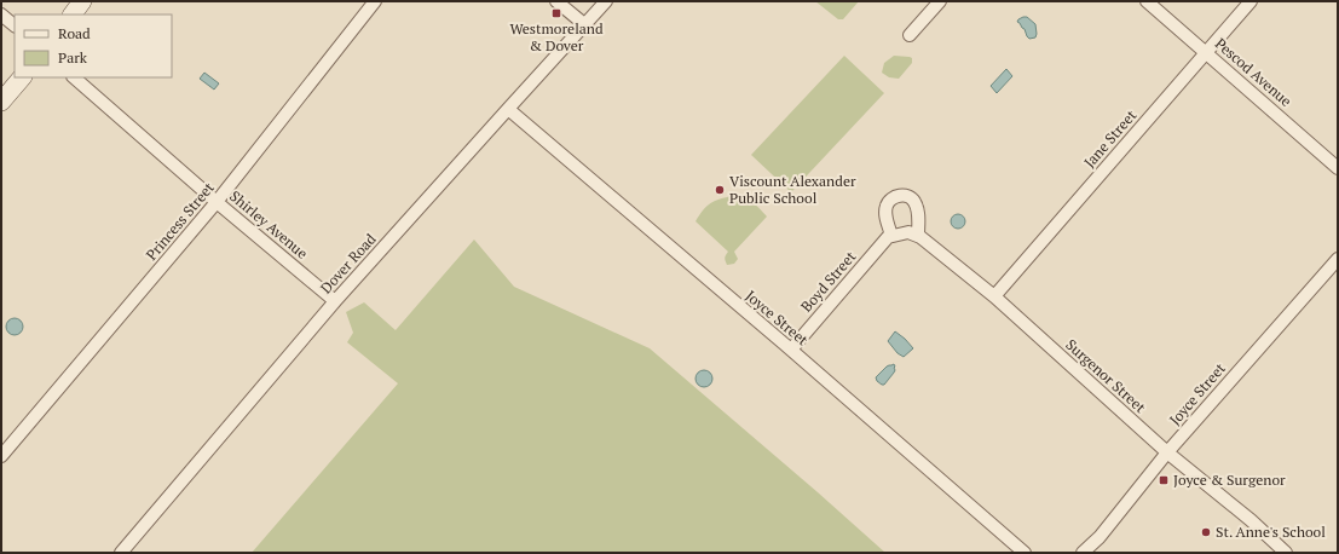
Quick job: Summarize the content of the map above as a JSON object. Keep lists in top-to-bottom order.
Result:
{
  "streets": {
    "street": [
      "Pescod Avenue",
      "Jane Street",
      "Princess Street",
      "Shirley Avenue",
      "Dover Road",
      "Boyd Street",
      "Joyce Street",
      "Surgenor Street"
    ]
  },
  "crossings": [
    ["Pescod Avenue", "Jane Street"],
    ["Jane Street", "Surgenor Street"],
    ["Princess Street", "Shirley Avenue"],
    ["Shirley Avenue", "Dover Road"],
    ["Dover Road", "Joyce Street"],
    ["Boyd Street", "Joyce Street"],
    ["Joyce Street", "Surgenor Street"]
  ],
  "places": {
    "transit": ["Westmoreland & Dover", "Joyce & Surgenor"],
    "other": ["Viscount Alexander Public School", "St. Anne's School"]
  },
  "legend": ["Road", "Park"]
}
